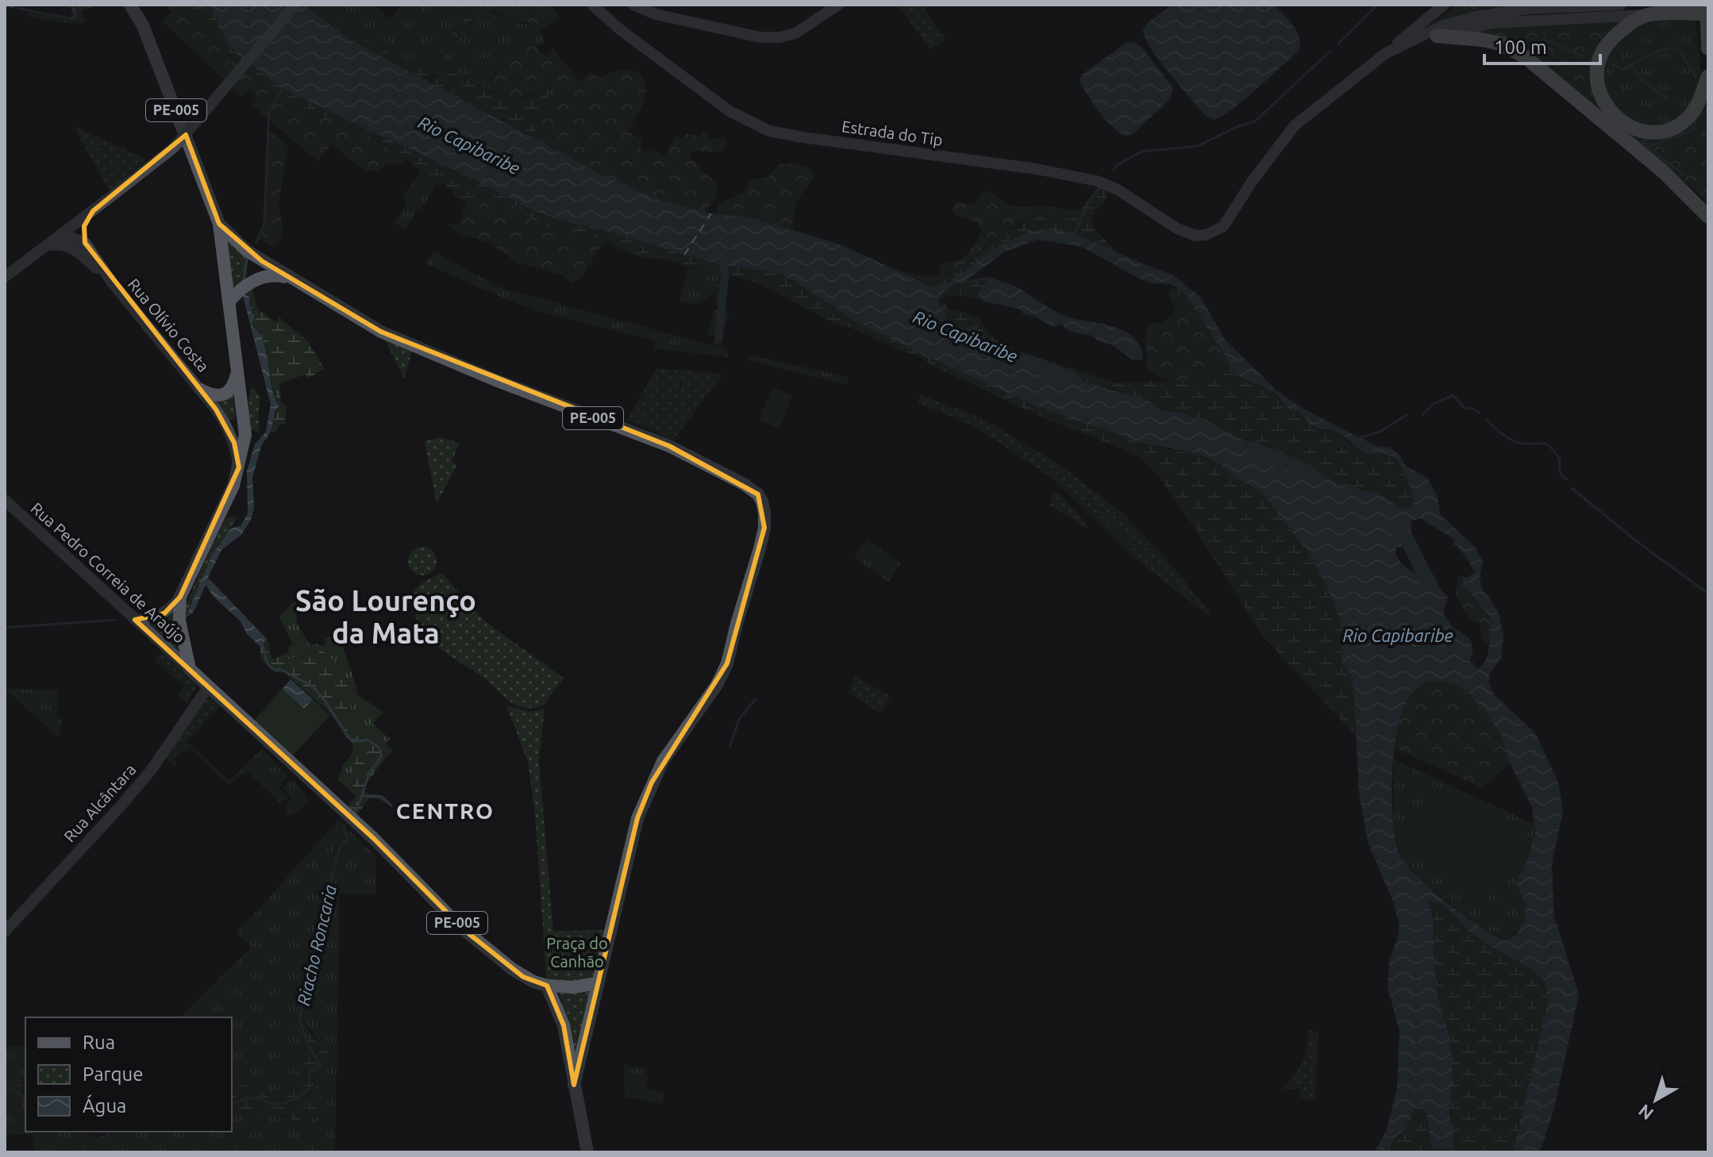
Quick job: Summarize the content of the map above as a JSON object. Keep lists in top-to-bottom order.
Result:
{
  "streets": {
    "main road": ["PE-005"],
    "street": [
      "Estrada do Tip",
      "Rua Olívio Costa",
      "Rua Pedro Correia de Araújo",
      "Rua Alcântara"
    ]
  },
  "crossings": [
    ["PE-005", "Rua Olívio Costa"],
    ["PE-005", "Rua Pedro Correia de Araújo"],
    ["PE-005", "Rua Alcântara"]
  ],
  "districts": ["São Lourenço da Mata", "CENTRO"],
  "water": ["Rio Capibaribe", "Riacho Roncaria"],
  "parks": ["Praça do Canhão"],
  "legend": ["Rua", "Parque", "Água"],
  "scale_bar": "100 m",
  "north": "bottom left"
}
